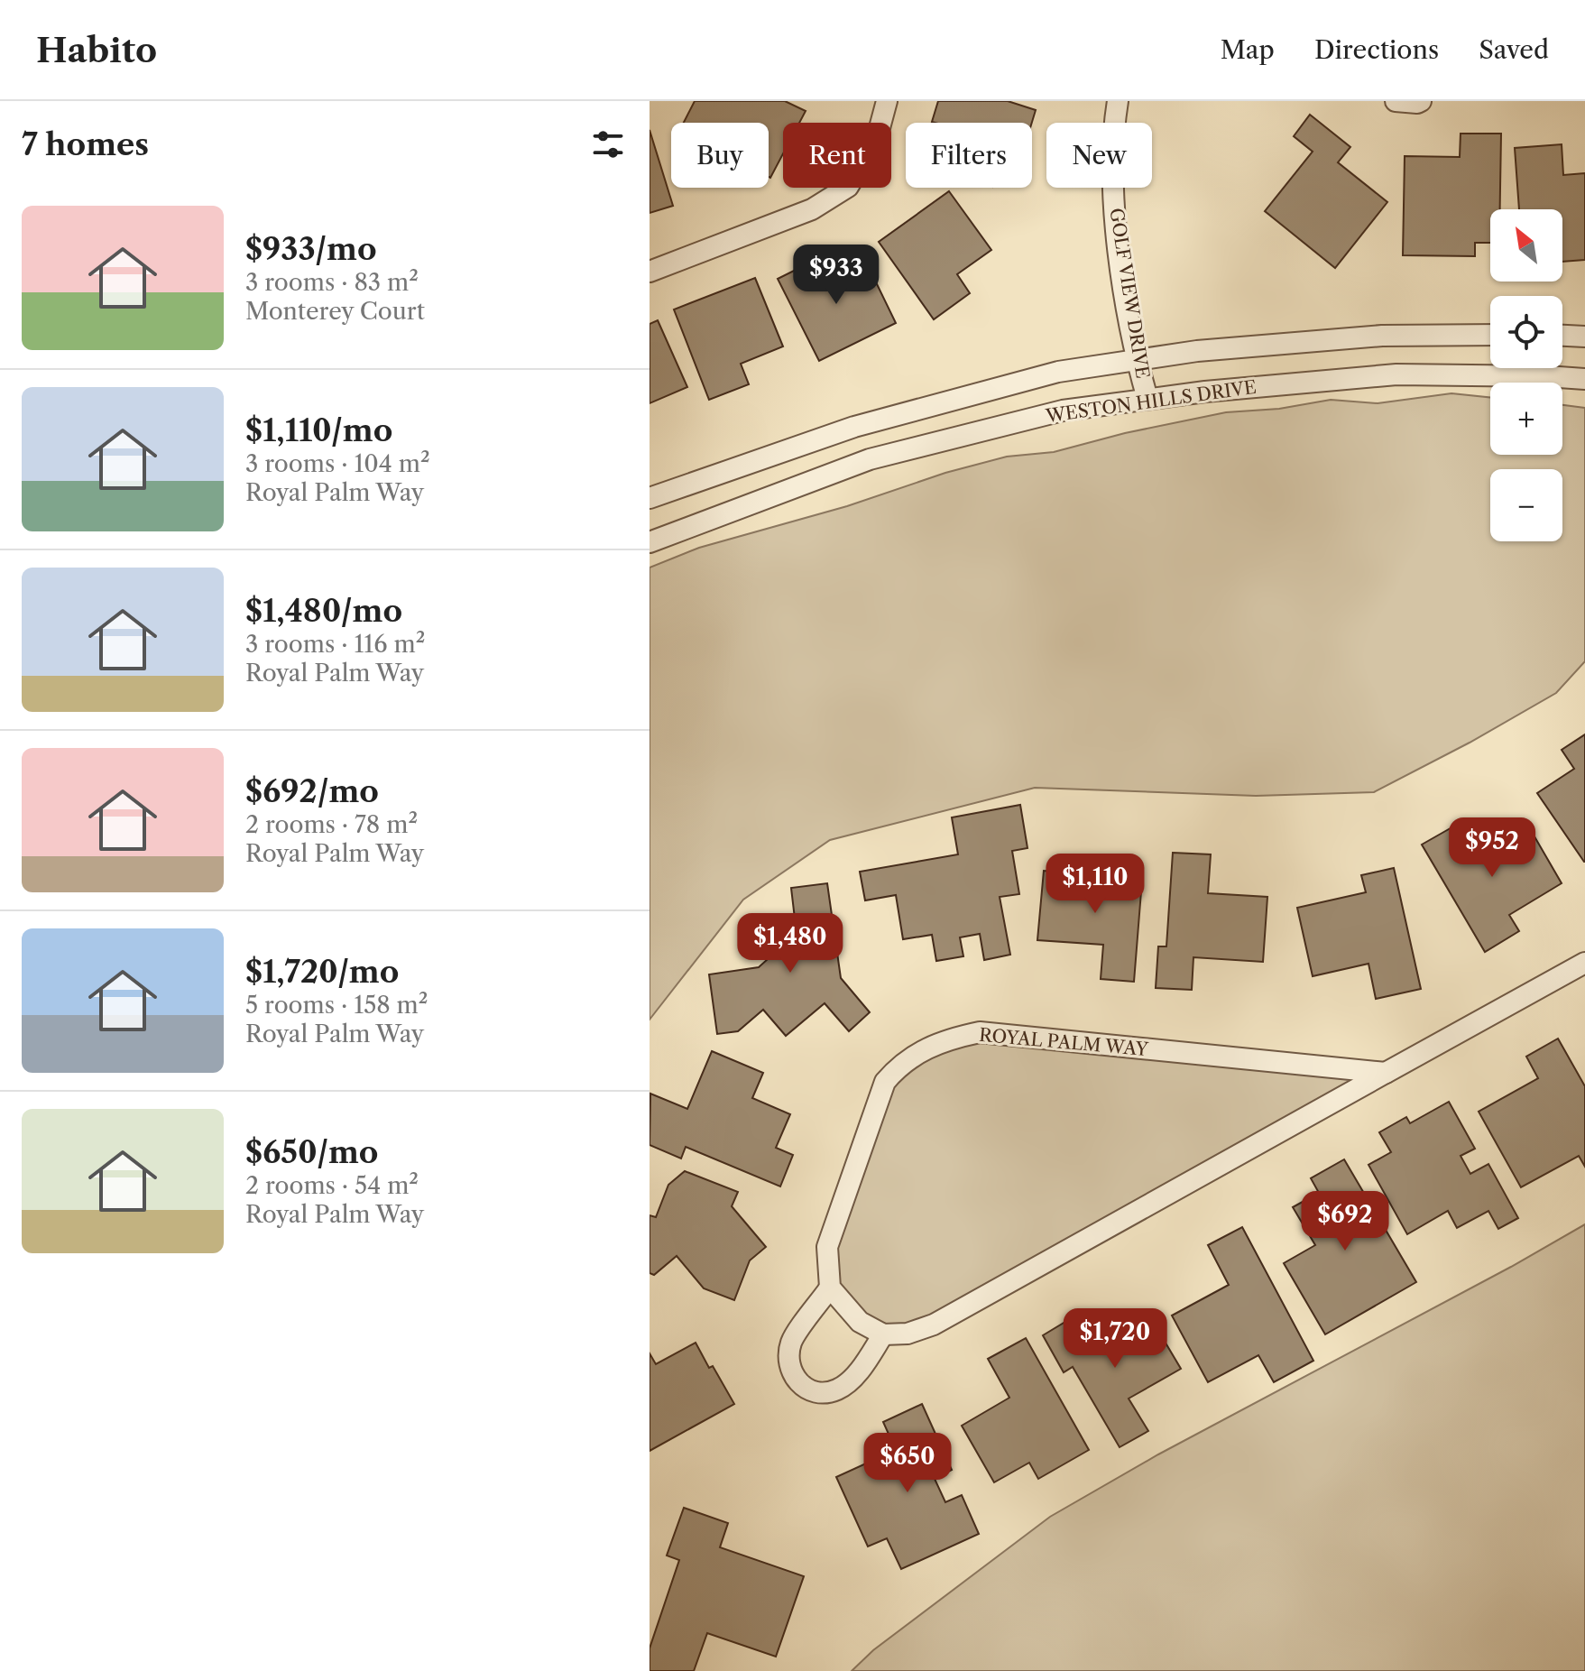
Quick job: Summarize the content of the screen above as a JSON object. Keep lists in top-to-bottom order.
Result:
{
  "streets": {
    "street": ["GOLF VIEW DRIVE", "WESTON HILLS DRIVE", "ROYAL PALM WAY"]
  },
  "crossings": [
    ["GOLF VIEW DRIVE", "WESTON HILLS DRIVE"]
  ],
  "north": "top left",
  "page": {
    "header": "Habito",
    "nav": ["Map", "Directions", "Saved"],
    "heading": "7 homes",
    "chip": [
      "Buy",
      "Rent",
      "Filters",
      "New"
    ],
    "list": [
      {
        "name": "$933/mo",
        "note": "3 rooms · 83 m² · Monterey Court"
      },
      {
        "name": "$1,110/mo",
        "note": "3 rooms · 104 m² · Royal Palm Way"
      },
      {
        "name": "$1,480/mo",
        "note": "3 rooms · 116 m² · Royal Palm Way"
      },
      {
        "name": "$692/mo",
        "note": "2 rooms · 78 m² · Royal Palm Way"
      },
      {
        "name": "$1,720/mo",
        "note": "5 rooms · 158 m² · Royal Palm Way"
      },
      {
        "name": "$650/mo",
        "note": "2 rooms · 54 m² · Royal Palm Way"
      }
    ],
    "map_buttons": ["+", "−"],
    "price": [
      "$933",
      "$952",
      "$1,110",
      "$1,480",
      "$692",
      "$1,720",
      "$650"
    ]
  }
}
